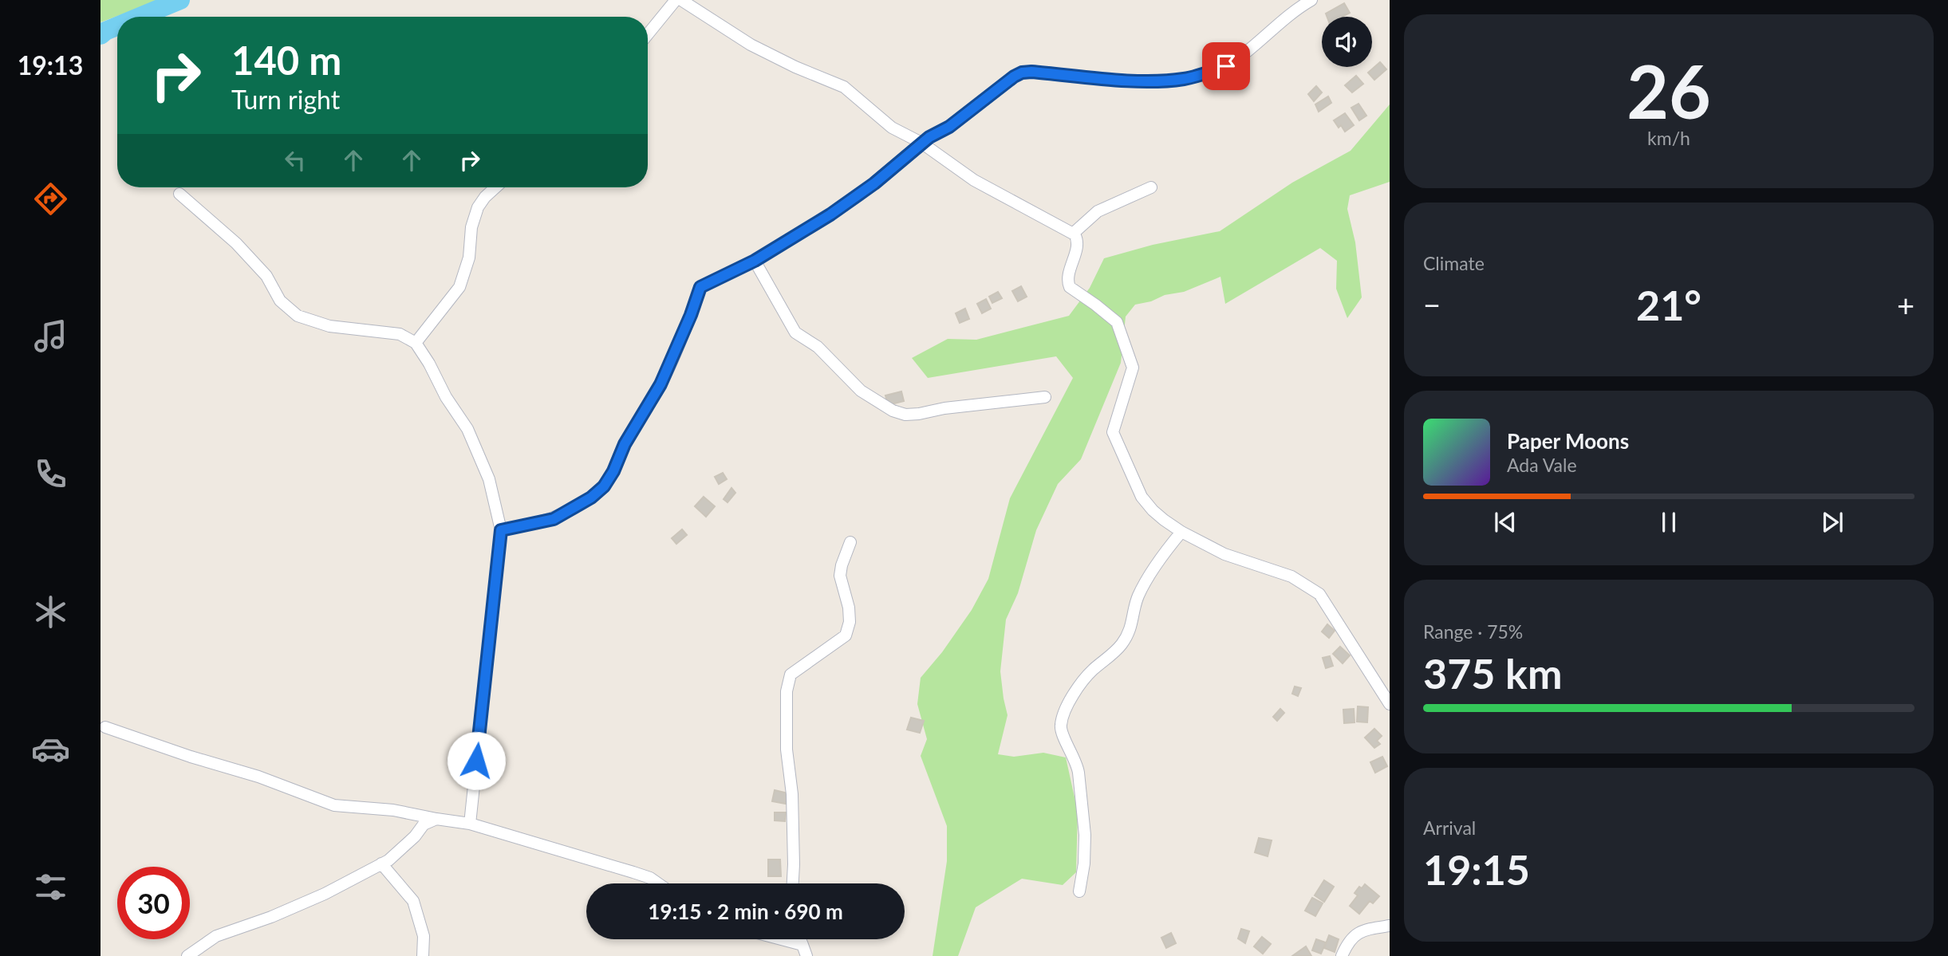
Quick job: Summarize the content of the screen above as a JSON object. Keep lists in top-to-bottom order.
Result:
{
  "page": {
    "tabs": "19:13",
    "tile": [
      ["26", "km/h"],
      "Climate",
      ["Range · 75%", "375 km"],
      ["Arrival", "19:15"]
    ],
    "turn": ["140 m", "Turn right"],
    "heat": ["−", "21°", "+"],
    "song": ["Paper Moons", "Ada Vale"],
    "limit": "30",
    "trip": "19:15 · 2 min · 690 m"
  }
}
